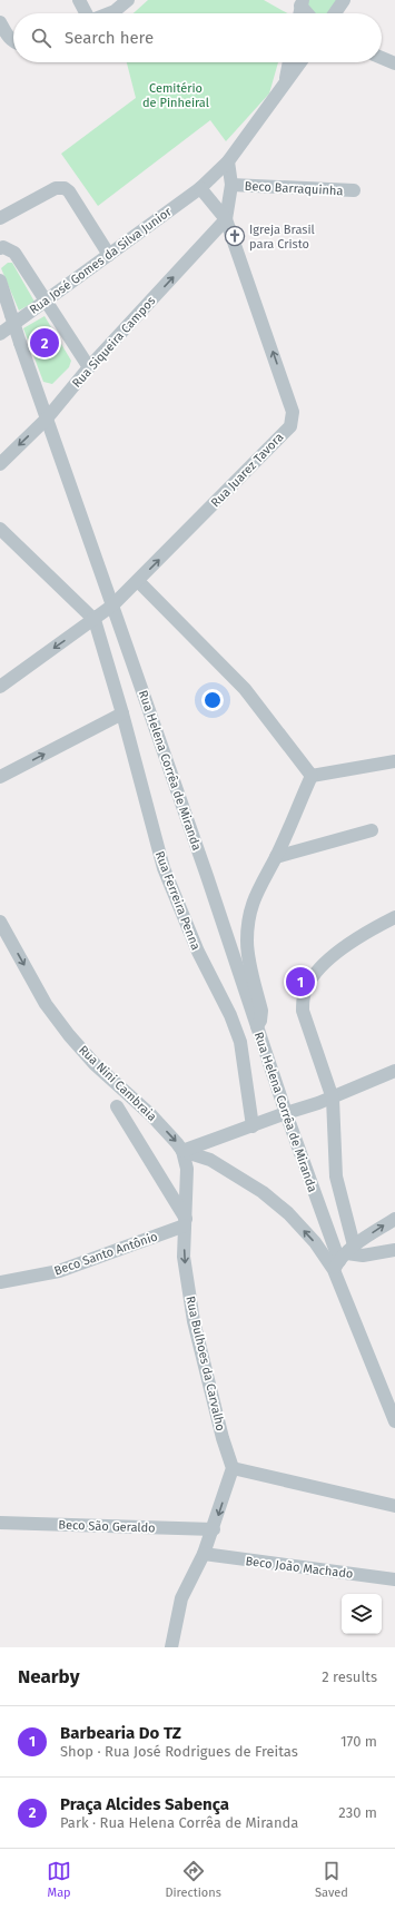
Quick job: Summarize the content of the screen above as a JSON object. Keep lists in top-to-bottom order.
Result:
{
  "streets": {
    "street": [
      "Beco Barraquinha",
      "Rua José Gomes da Silva Junior",
      "Rua Siqueira Campos",
      "Rua Juarez Tavora",
      "Rua Helena Corrêa de Miranda",
      "Rua Ferreira Penna",
      "Rua Nini Cambraia",
      "Beco Santo Antônio",
      "Rua Bulhoes da Carvalho",
      "Beco São Geraldo",
      "Beco João Machado"
    ]
  },
  "crossings": [
    ["Beco Barraquinha", "Rua José Gomes da Silva Junior"],
    ["Rua José Gomes da Silva Junior", "Rua Juarez Tavora"],
    ["Rua Siqueira Campos", "Rua Juarez Tavora"],
    ["Rua Siqueira Campos", "Rua Helena Corrêa de Miranda"],
    ["Rua Juarez Tavora", "Rua Helena Corrêa de Miranda"],
    ["Rua Juarez Tavora", "Rua Ferreira Penna"],
    ["Rua Nini Cambraia", "Rua Bulhoes da Carvalho"],
    ["Beco Santo Antônio", "Rua Bulhoes da Carvalho"]
  ],
  "one_way": ["Rua Nini Cambraia", "Rua Bulhoes da Carvalho"],
  "parks": ["Cemitério de Pinheiral"],
  "places": {
    "church": ["Igreja Brasil para Cristo"]
  },
  "page": {
    "search": "Search here",
    "pins": ["2", "1"],
    "heading": ["Nearby", "2 results"],
    "list": [
      {
        "mark": "1",
        "name": "Barbearia Do TZ",
        "note": "Shop · Rua José Rodrigues de Freitas",
        "value": "170 m"
      },
      {
        "mark": "2",
        "name": "Praça Alcides Sabença",
        "note": "Park · Rua Helena Corrêa de Miranda",
        "value": "230 m"
      }
    ],
    "nav": ["Map", "Directions", "Saved"]
  }
}
